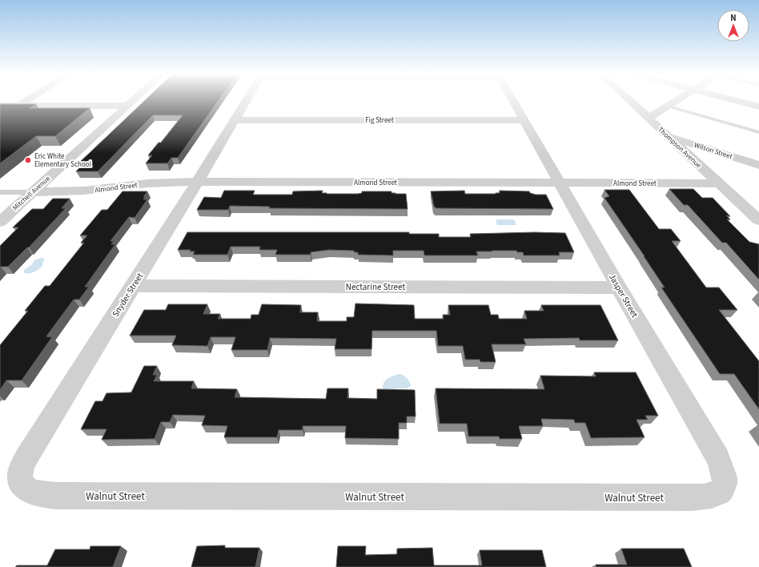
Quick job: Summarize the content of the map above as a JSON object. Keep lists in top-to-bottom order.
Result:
{
  "streets": {
    "street": [
      "Fig Street",
      "Thompson Avenue",
      "Wilson Street",
      "Almond Street",
      "Mitchell Avenue",
      "Nectarine Street",
      "Snyder Street",
      "Jasper Street",
      "Walnut Street"
    ]
  },
  "crossings": [
    ["Fig Street", "Snyder Street"],
    ["Fig Street", "Jasper Street"],
    ["Thompson Avenue", "Wilson Street"],
    ["Thompson Avenue", "Almond Street"],
    ["Almond Street", "Mitchell Avenue"],
    ["Almond Street", "Snyder Street"],
    ["Almond Street", "Jasper Street"],
    ["Nectarine Street", "Snyder Street"],
    ["Nectarine Street", "Jasper Street"],
    ["Snyder Street", "Walnut Street"],
    ["Jasper Street", "Walnut Street"]
  ],
  "places": ["Eric White Elementary School"],
  "north": "top"
}
